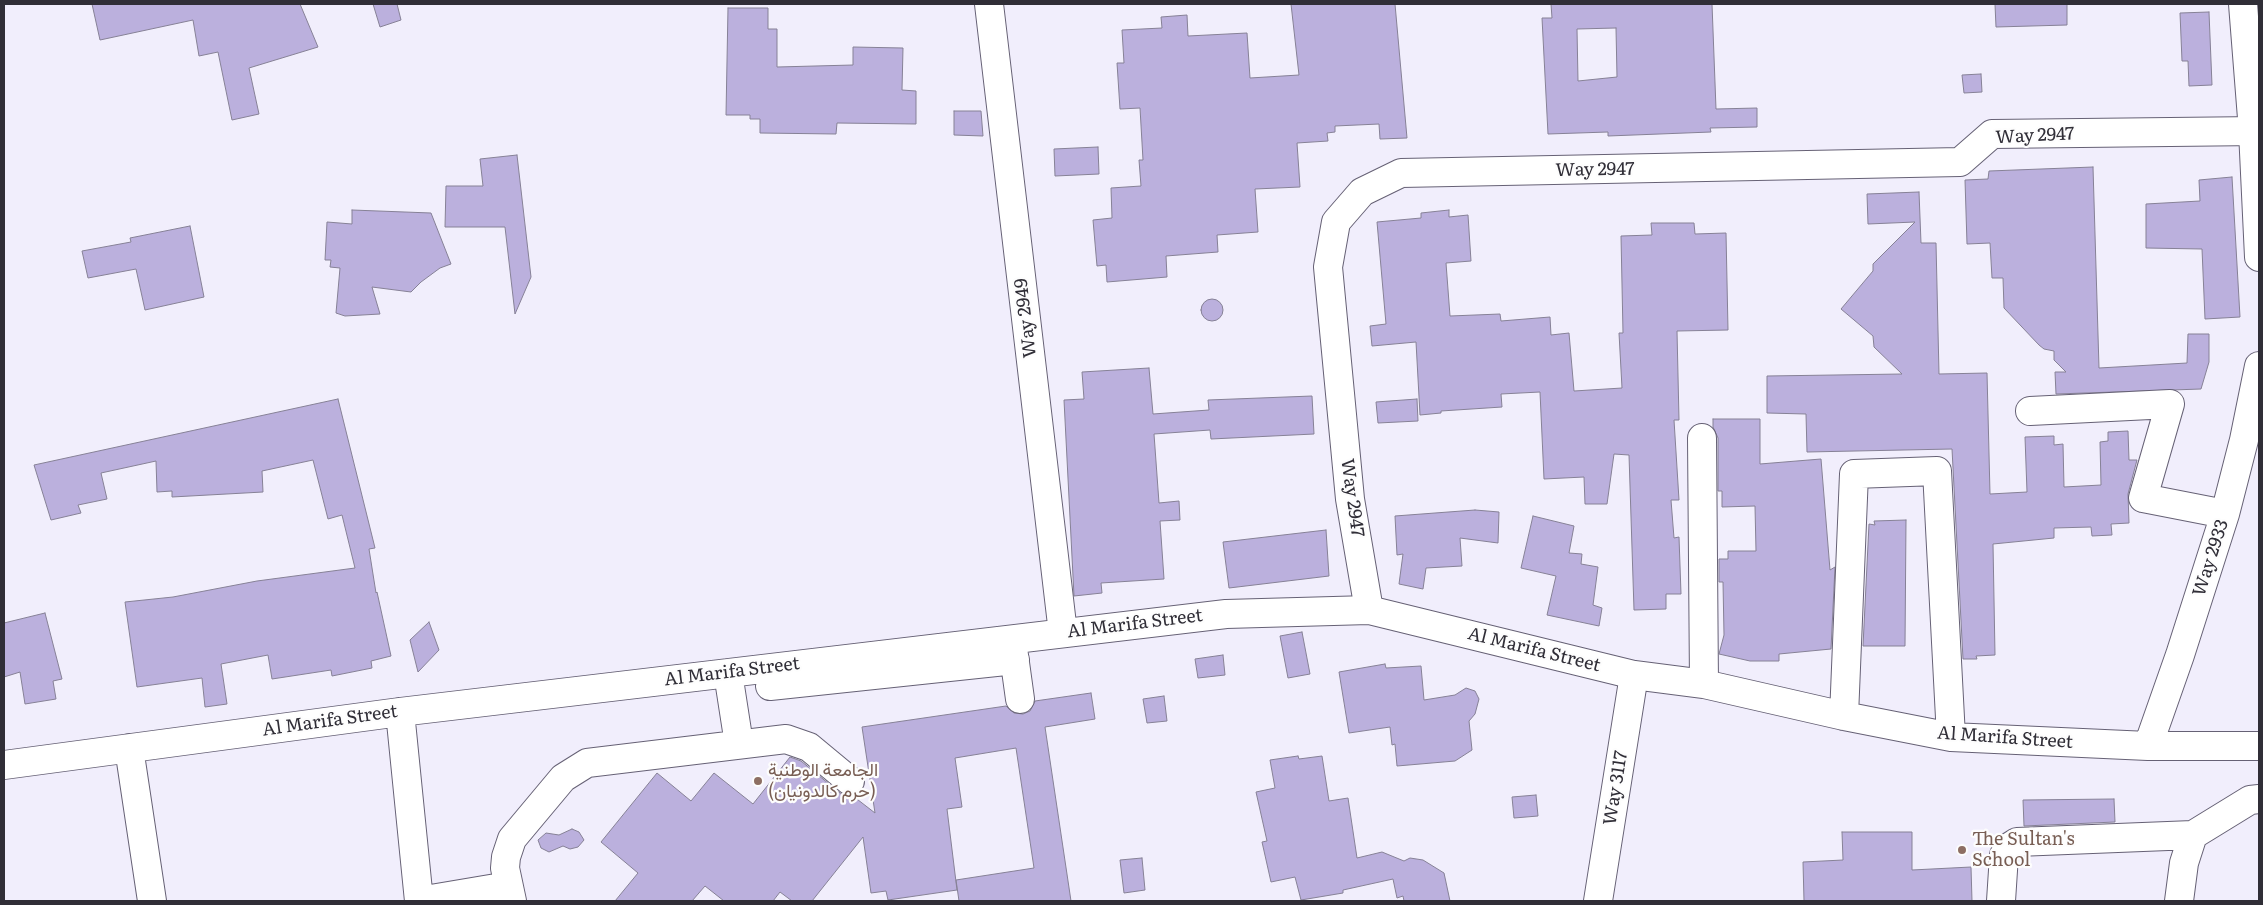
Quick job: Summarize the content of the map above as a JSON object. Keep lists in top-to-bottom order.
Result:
{
  "streets": {
    "street": [
      "Way 2947",
      "Way 2949",
      "Way 2933",
      "Al Marifa Street",
      "Way 3117"
    ]
  },
  "crossings": [
    ["Way 2947", "Al Marifa Street"],
    ["Way 2949", "Al Marifa Street"],
    ["Way 2933", "Al Marifa Street"],
    ["Al Marifa Street", "Way 3117"]
  ],
  "places": ["الجامعة الوطنية (حرم كالدونيان)", "The Sultan's School"]
}
